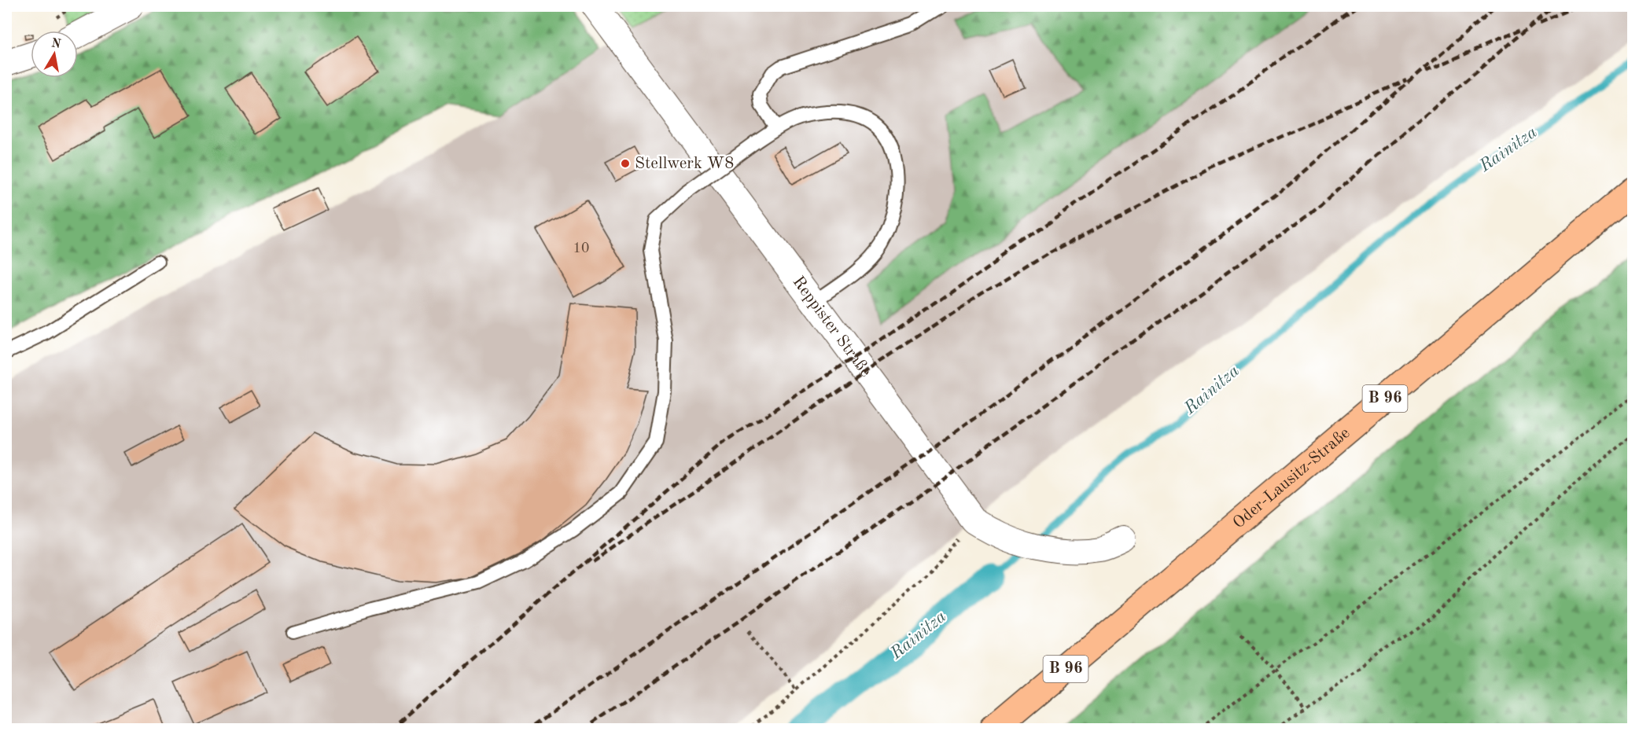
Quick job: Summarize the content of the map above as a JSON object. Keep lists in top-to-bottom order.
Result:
{
  "streets": {
    "highway": ["B 96", "Oder-Lausitz-Straße"],
    "street": ["Reppister Straße"]
  },
  "water": ["Rainitza"],
  "places": ["Stellwerk W8"],
  "house_numbers": ["10"],
  "north": "top"
}
